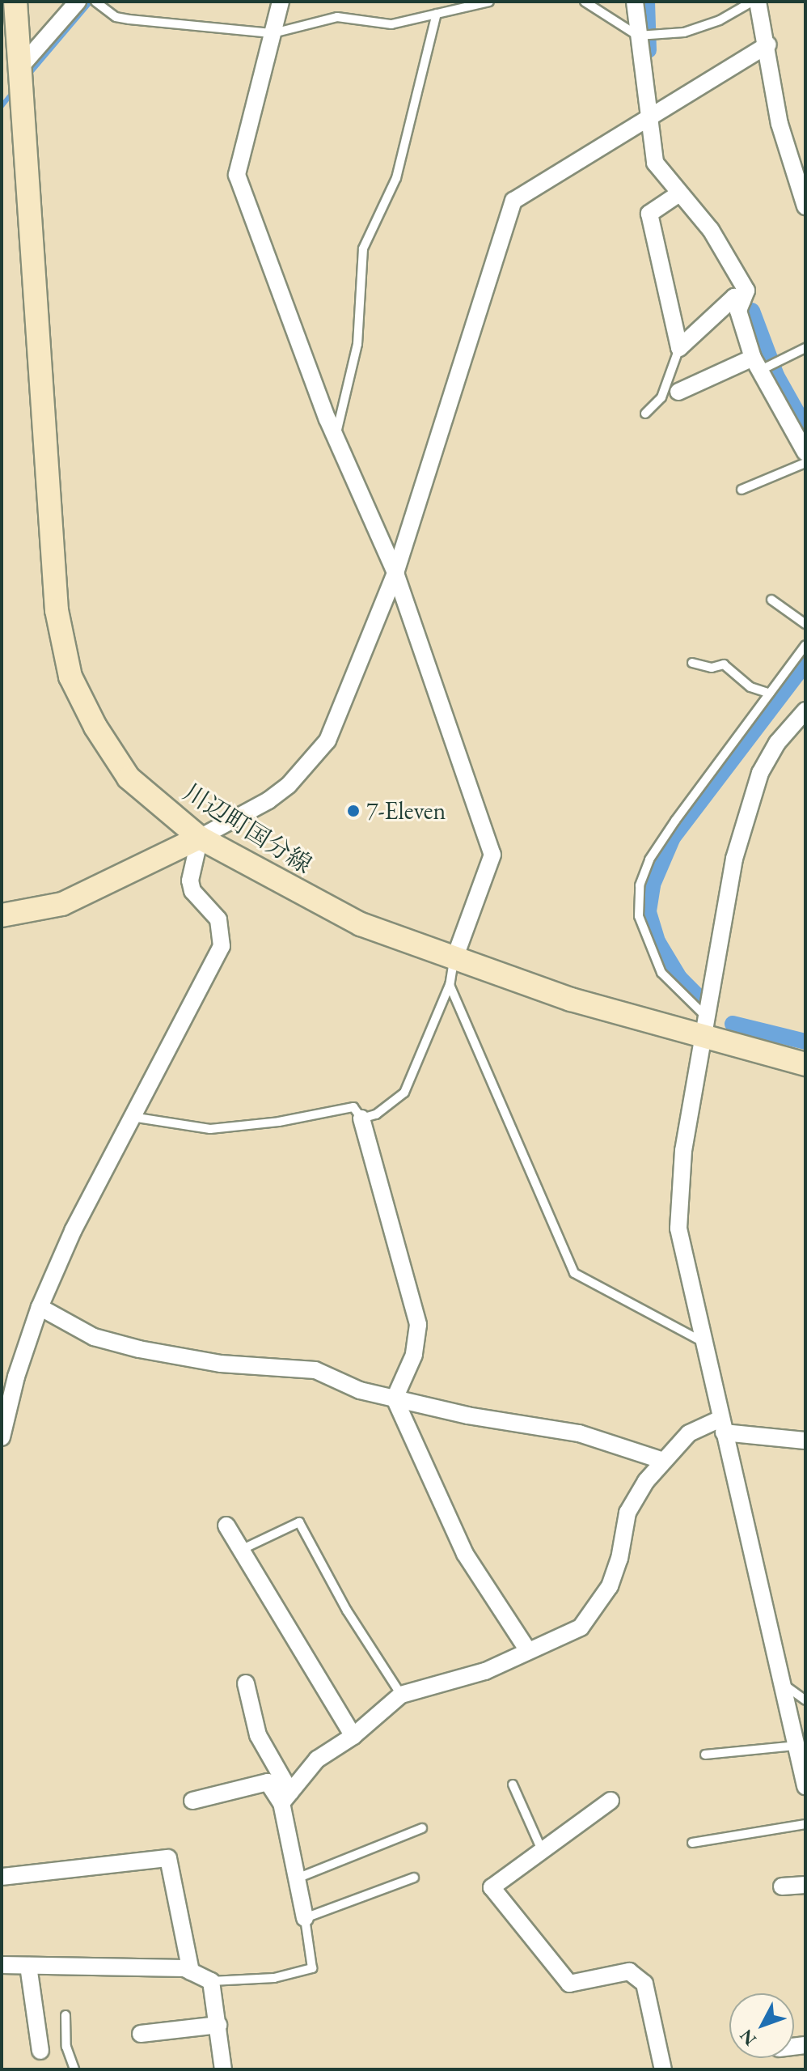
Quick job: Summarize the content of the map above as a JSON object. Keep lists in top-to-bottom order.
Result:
{
  "streets": {
    "street": ["川辺町国分線"]
  },
  "places": ["7-Eleven"],
  "north": "bottom left"
}
